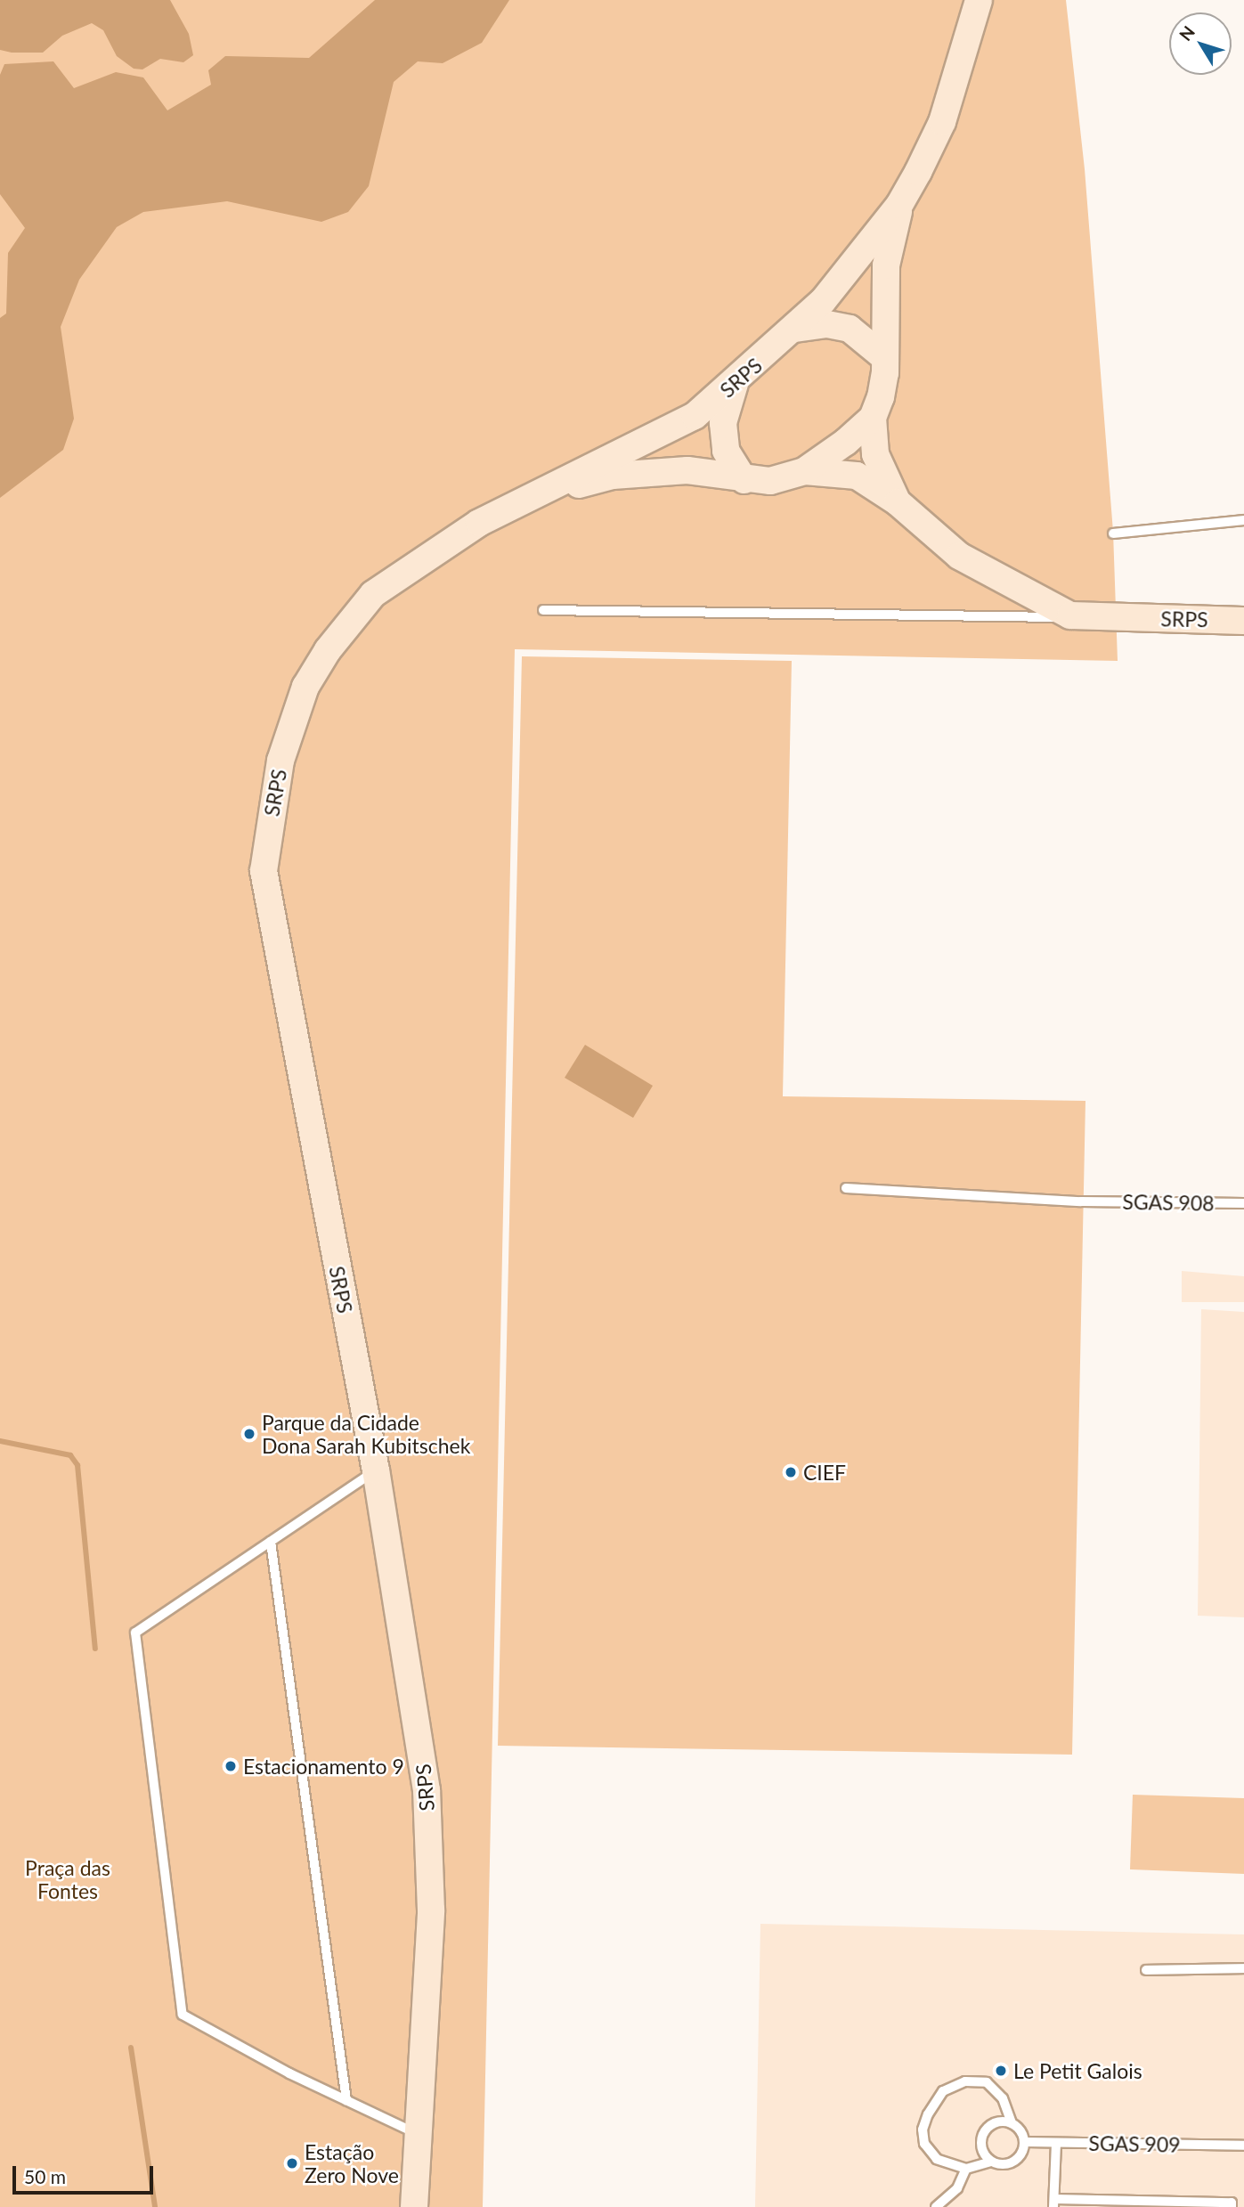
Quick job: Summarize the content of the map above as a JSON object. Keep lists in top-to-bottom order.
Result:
{
  "streets": {
    "main road": ["SRPS"],
    "lane": ["SGAS 908", "SGAS 909"]
  },
  "parks": ["Praça das Fontes"],
  "places": [
    "Parque da Cidade Dona Sarah Kubitschek",
    "CIEF",
    "Estacionamento 9",
    "Le Petit Galois",
    "Estação Zero Nove"
  ],
  "scale_bar": "50 m",
  "north": "top left"
}
